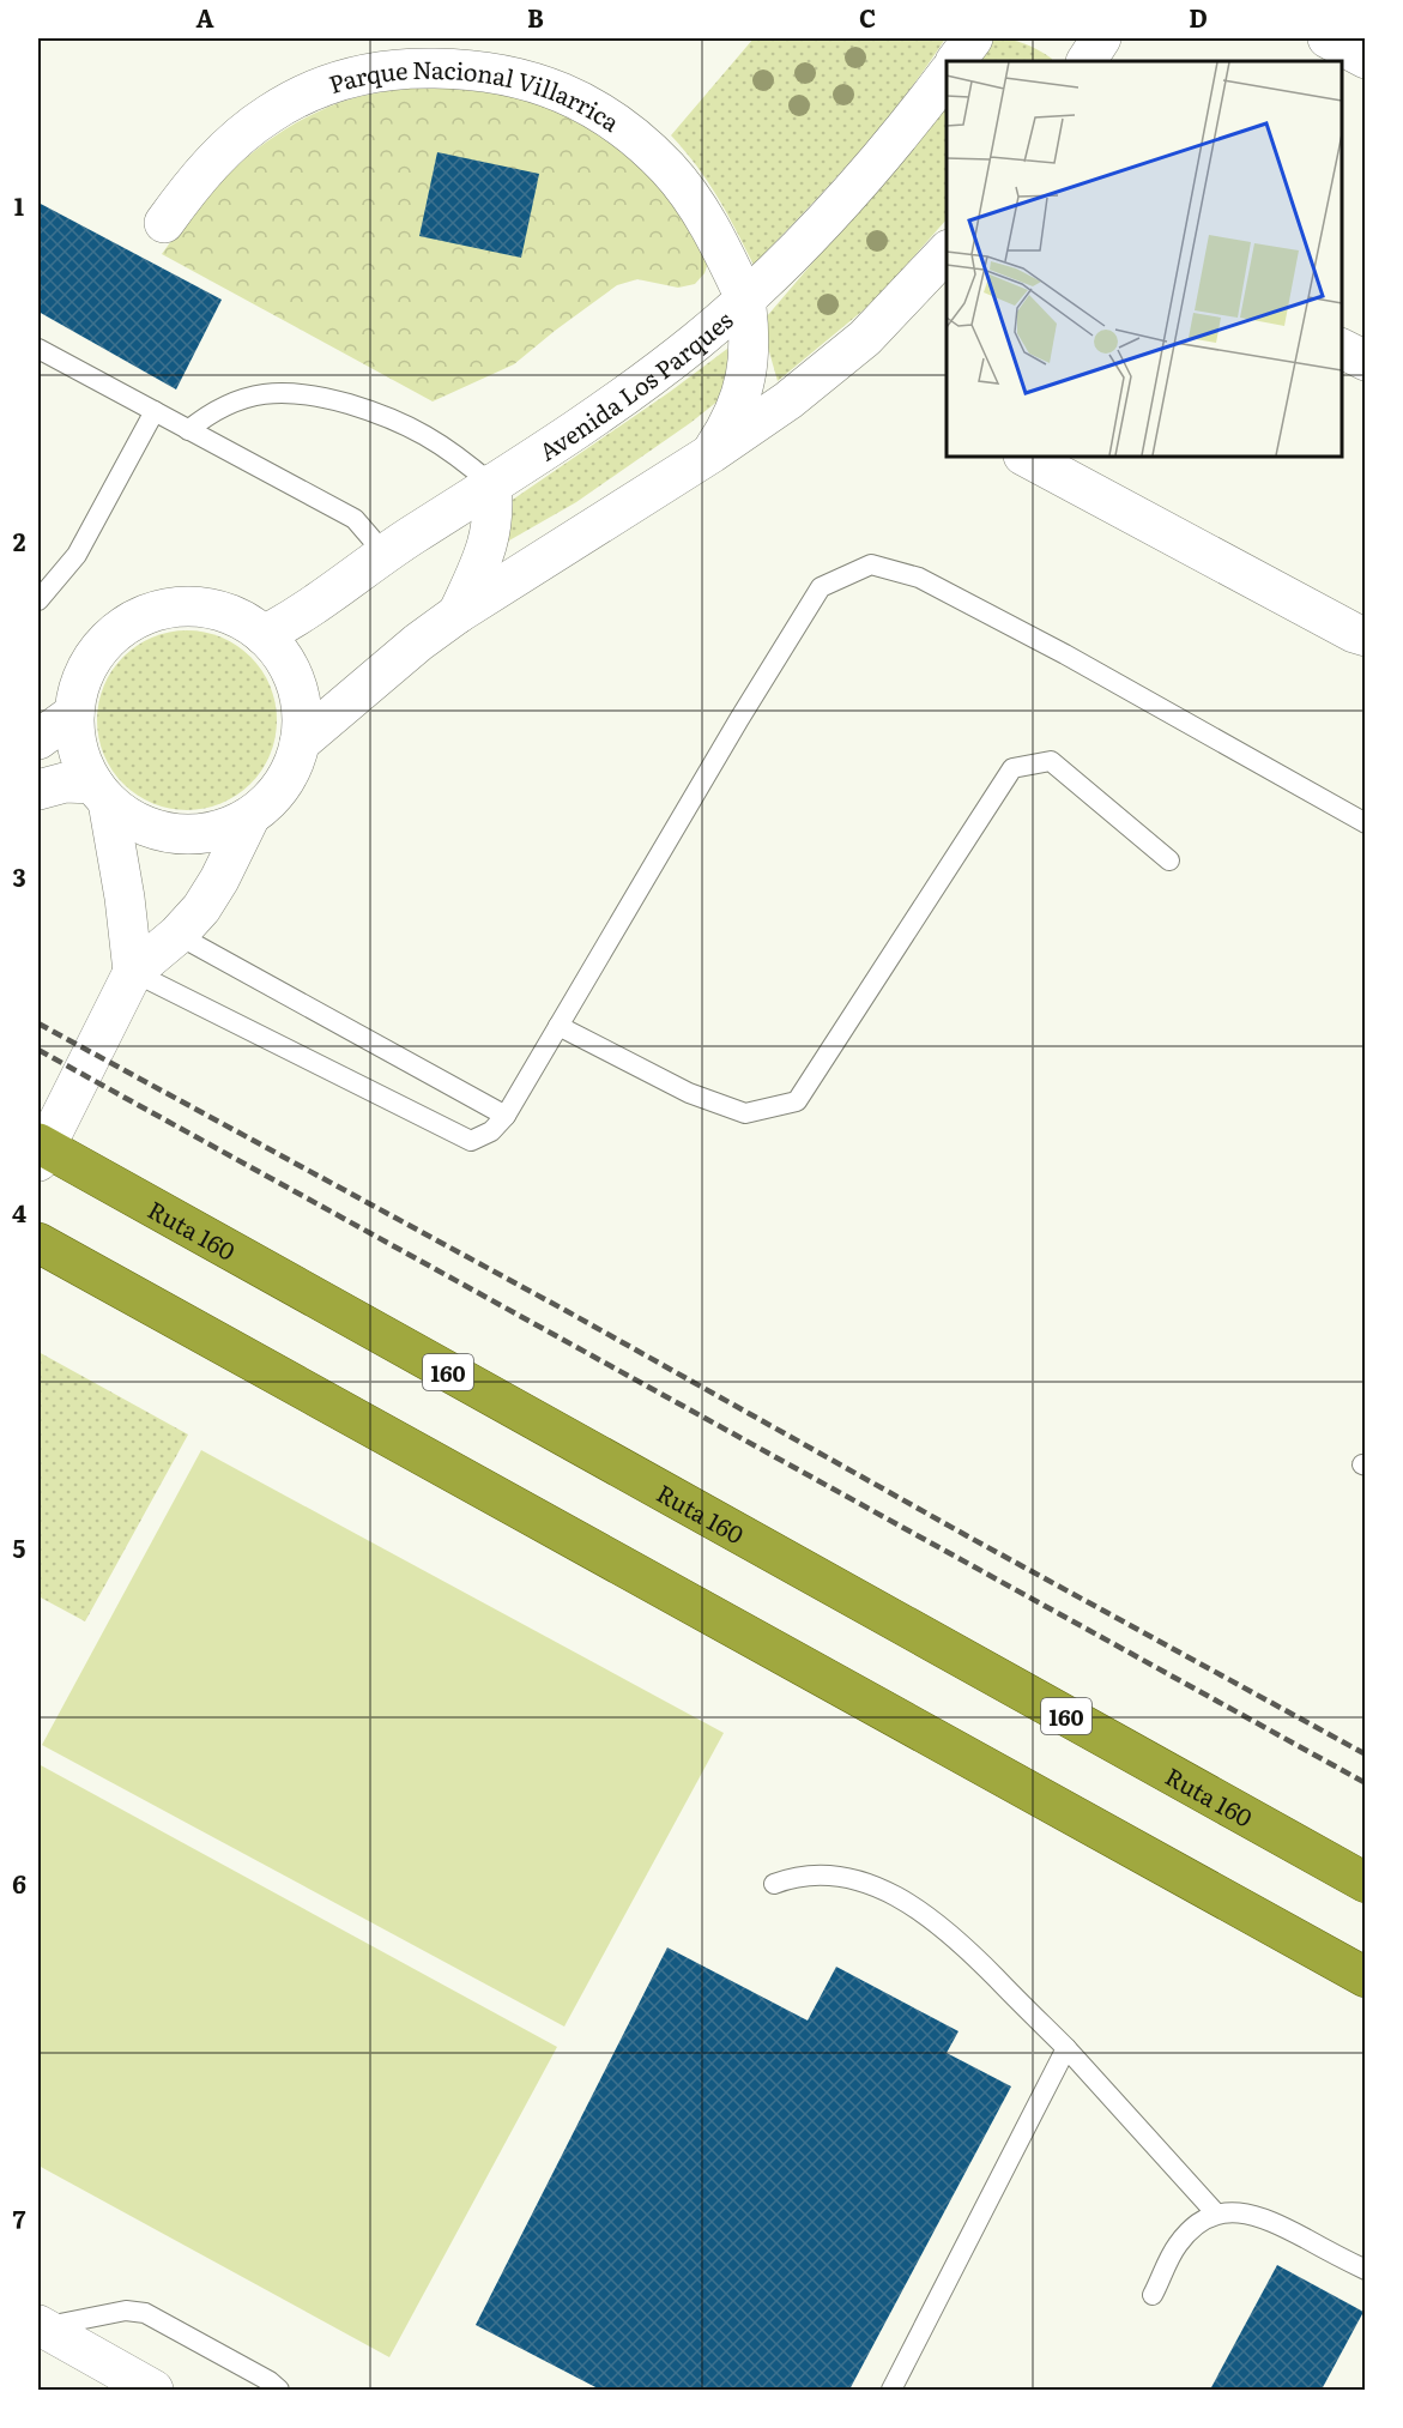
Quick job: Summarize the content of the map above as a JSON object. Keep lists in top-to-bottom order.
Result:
{
  "streets": {
    "highway": ["Ruta 160", "160"],
    "main road": ["Parque Nacional Villarrica", "Avenida Los Parques"]
  },
  "crossings": [
    ["Parque Nacional Villarrica", "Avenida Los Parques"]
  ],
  "grid": {
    "columns": [
      "A",
      "B",
      "C",
      "D"
    ],
    "rows": [
      "1",
      "2",
      "3",
      "4",
      "5",
      "6",
      "7"
    ]
  }
}
